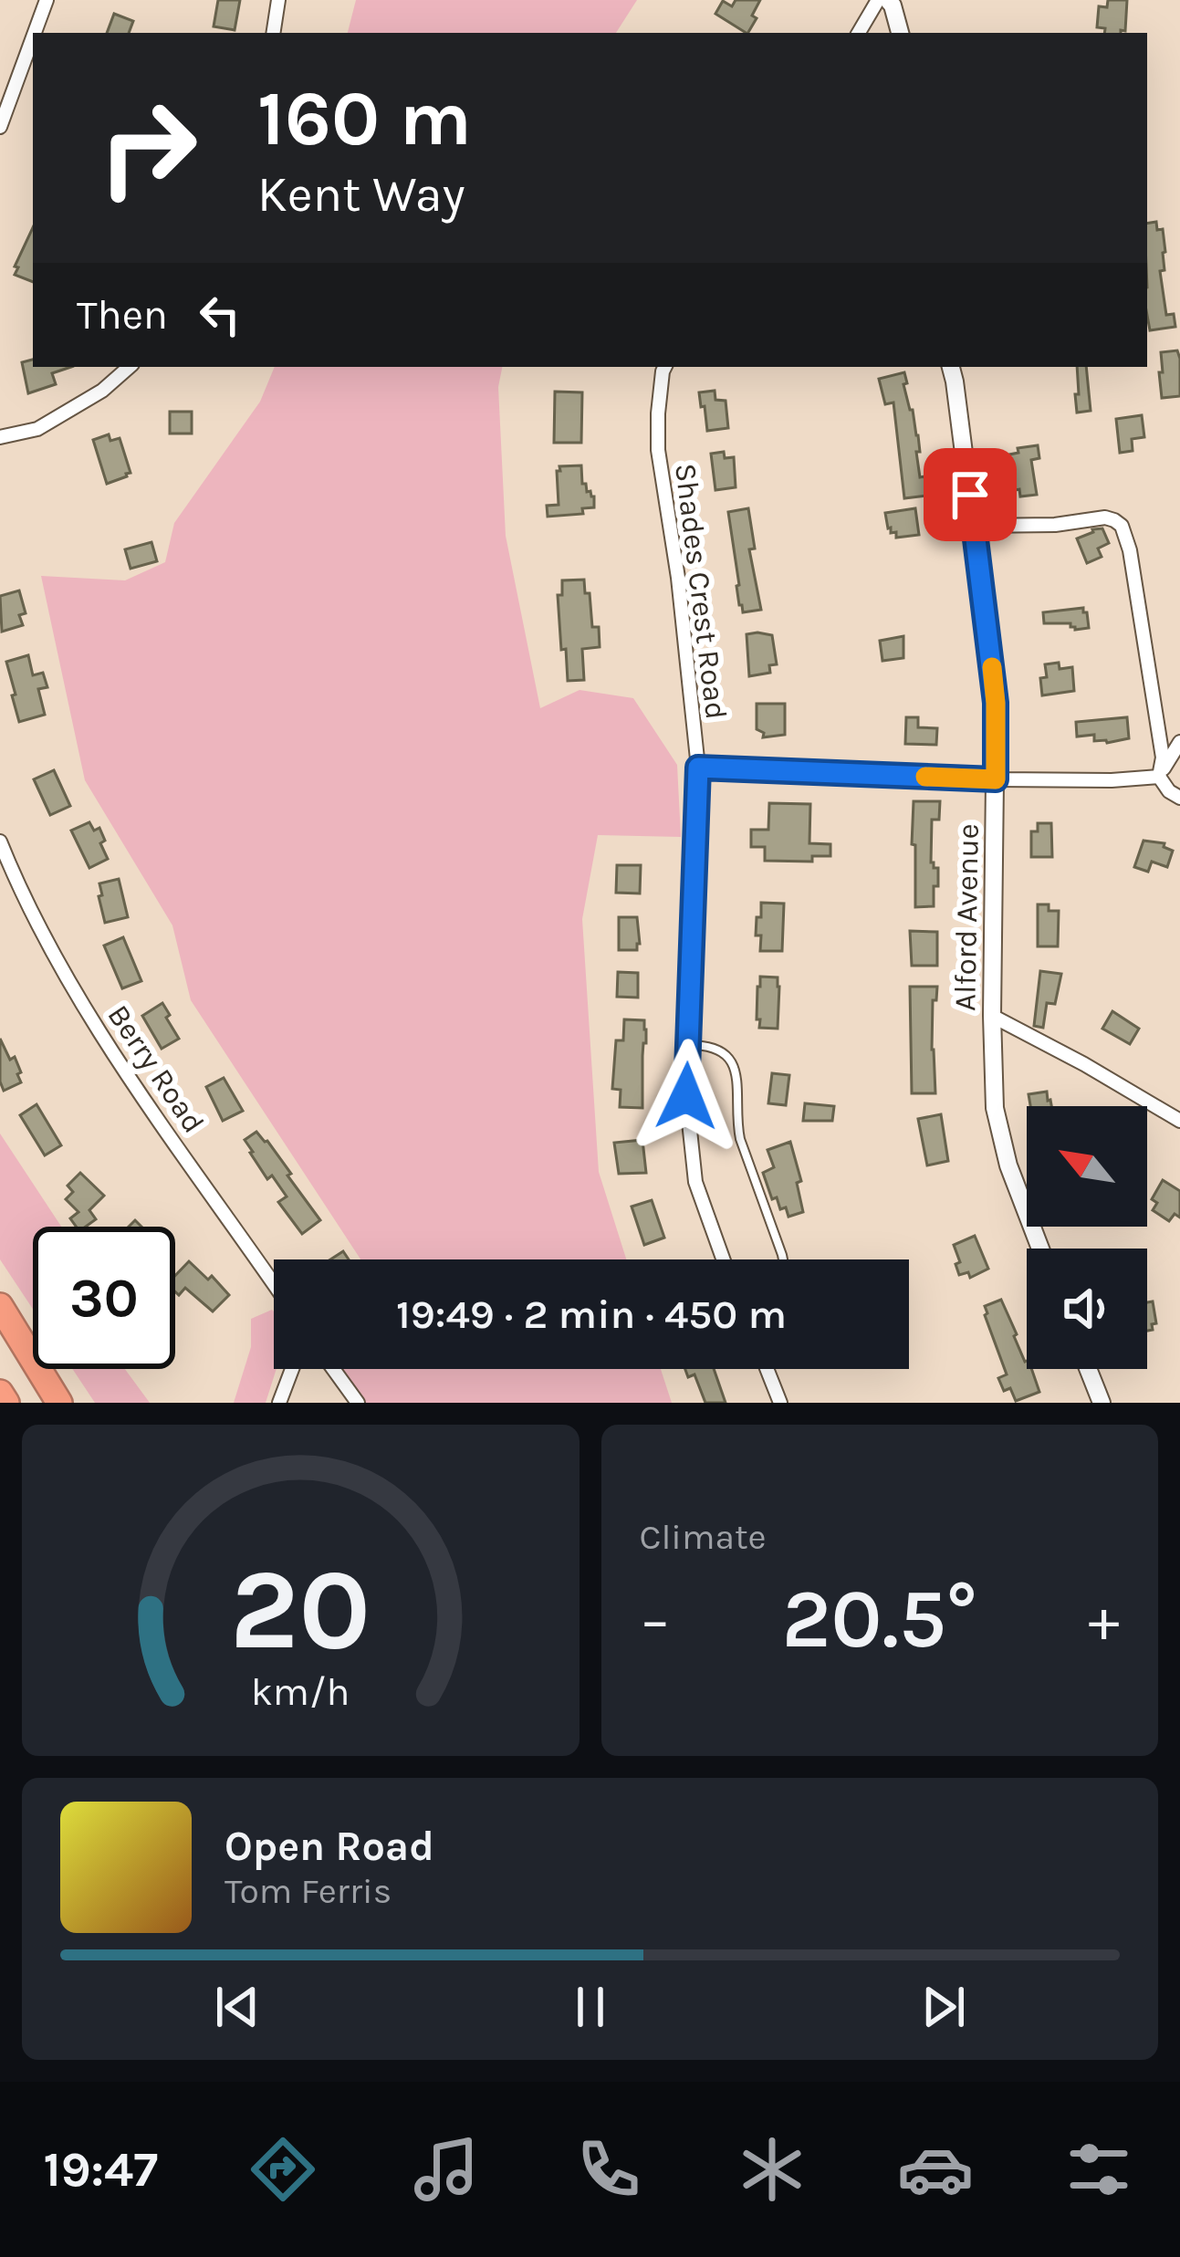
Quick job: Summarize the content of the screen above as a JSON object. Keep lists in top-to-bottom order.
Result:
{
  "streets": {
    "street": ["Shades Crest Road", "Alford Avenue", "Berry Road"]
  },
  "north": "top left",
  "page": {
    "turn": ["160 m", "Kent Way"],
    "then": "Then",
    "limit": "30",
    "trip": "19:49 · 2 min · 450 m",
    "tile": "Climate",
    "heat": ["−", "20.5°", "+"],
    "song": ["Open Road", "Tom Ferris"],
    "tabs": "19:47",
    "gauge": ["20", "km/h"]
  }
}
